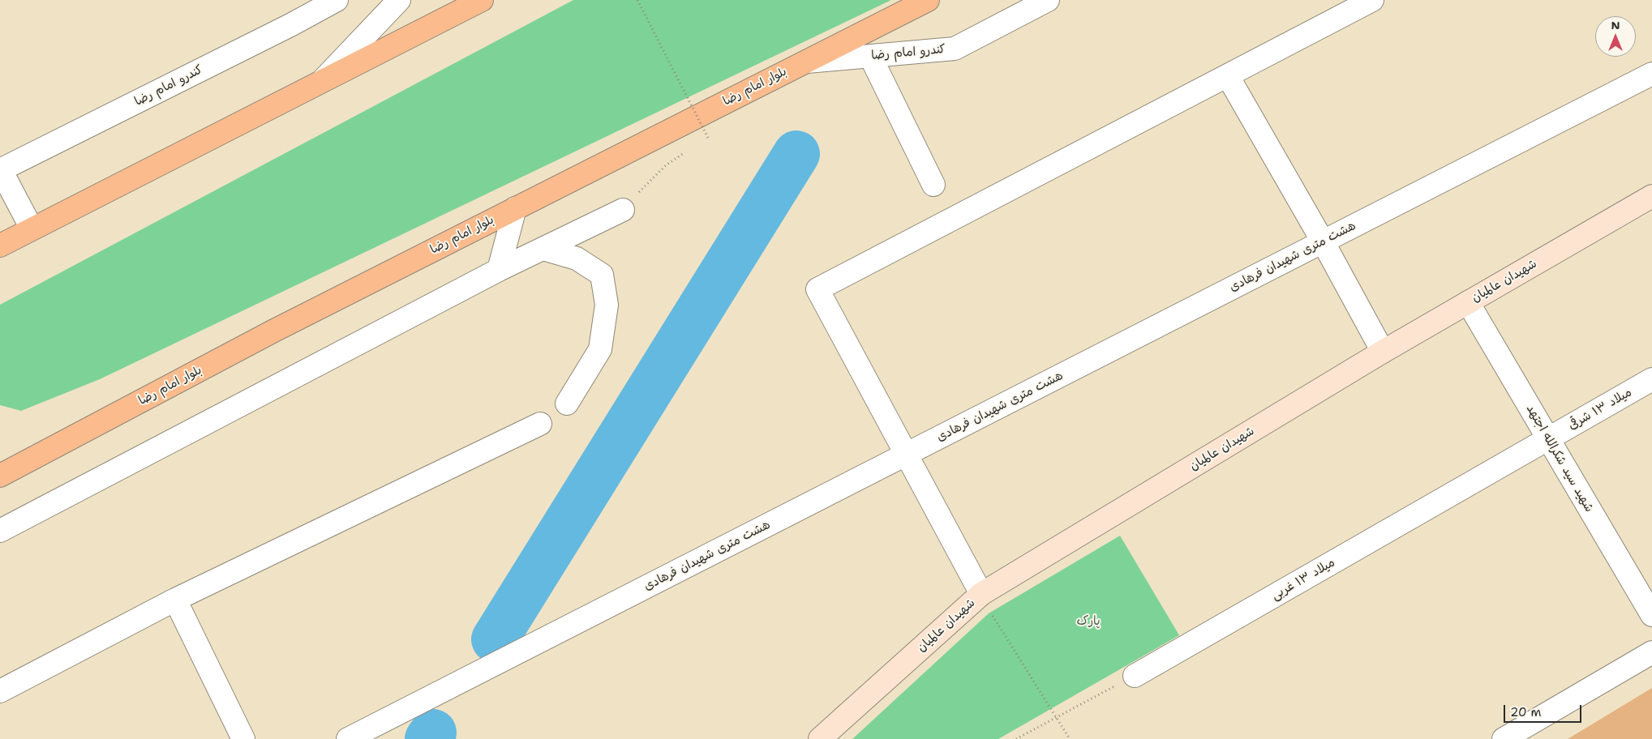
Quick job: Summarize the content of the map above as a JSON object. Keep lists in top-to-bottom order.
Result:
{
  "streets": {
    "main road": ["بلوار امام رضا"],
    "street": [
      "کندرو امام رضا",
      "هشت متری شهیدان فرهادی",
      "شهیدان عالمیان",
      "میلاد ۱۳ شرقی",
      "شهید سید شکرالله اجتهد",
      "میلاد ۱۳ غربی"
    ]
  },
  "crossings": [
    ["کندرو امام رضا", "بلوار امام رضا"],
    ["شهیدان عالمیان", "شهید سید شکرالله اجتهد"],
    ["میلاد ۱۳ شرقی", "شهید سید شکرالله اجتهد"],
    ["میلاد ۱۳ شرقی", "میلاد ۱۳ غربی"],
    ["شهید سید شکرالله اجتهد", "میلاد ۱۳ غربی"]
  ],
  "parks": ["پارک"],
  "scale_bar": "20 m",
  "north": "top"
}
